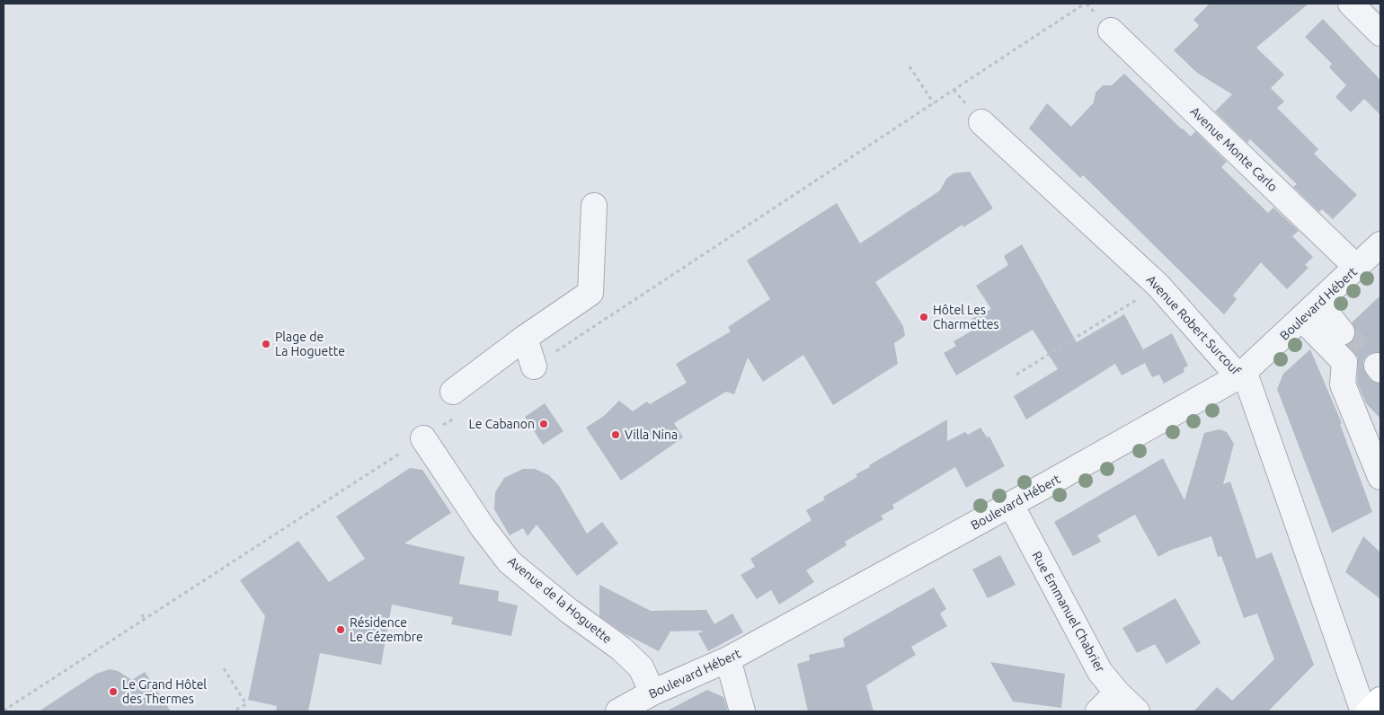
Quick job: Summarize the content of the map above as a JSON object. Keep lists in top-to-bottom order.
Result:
{
  "streets": {
    "street": [
      "Avenue Monte Carlo",
      "Boulevard Hébert",
      "Avenue Robert Surcouf",
      "Avenue de la Hoguette",
      "Rue Emmanuel Chabrier"
    ]
  },
  "crossings": [
    ["Avenue Monte Carlo", "Boulevard Hébert"],
    ["Boulevard Hébert", "Avenue Robert Surcouf"],
    ["Boulevard Hébert", "Avenue de la Hoguette"],
    ["Boulevard Hébert", "Rue Emmanuel Chabrier"]
  ],
  "places": [
    "Hôtel Les Charmettes",
    "Plage de La Hoguette",
    "Le Cabanon",
    "Villa Nina",
    "Résidence Le Cézembre",
    "Le Grand Hôtel des Thermes"
  ]
}
